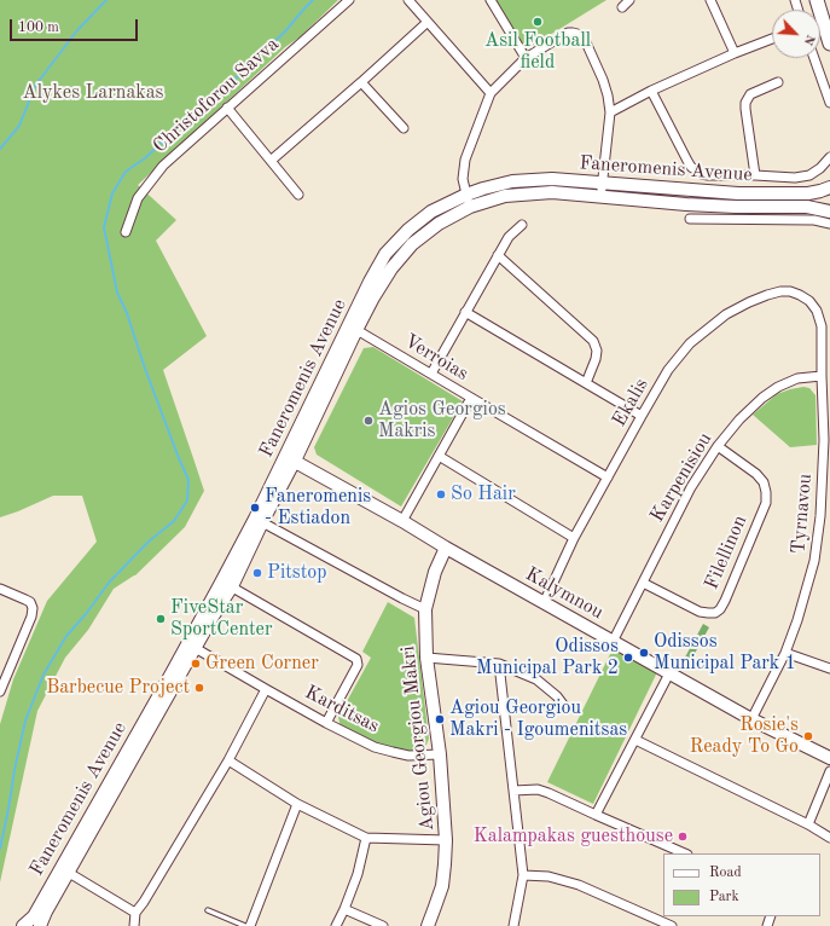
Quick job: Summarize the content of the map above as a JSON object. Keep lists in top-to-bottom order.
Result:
{
  "streets": {
    "main road": ["Faneromenis Avenue", "Kalymnou", "Agiou Georgiou Makri"],
    "street": [
      "Christoforou Savva",
      "Verroias",
      "Ekalis",
      "Karpenisiou",
      "Tyrnavou",
      "Filellinon",
      "Karditsas"
    ]
  },
  "crossings": [
    ["Faneromenis Avenue", "Verroias"],
    ["Faneromenis Avenue", "Kalymnou"],
    ["Faneromenis Avenue", "Karditsas"],
    ["Verroias", "Ekalis"],
    ["Ekalis", "Tyrnavou"],
    ["Ekalis", "Kalymnou"],
    ["Karpenisiou", "Tyrnavou"],
    ["Karpenisiou", "Filellinon"],
    ["Karpenisiou", "Kalymnou"],
    ["Tyrnavou", "Kalymnou"],
    ["Kalymnou", "Agiou Georgiou Makri"],
    ["Karditsas", "Agiou Georgiou Makri"]
  ],
  "parks": ["Alykes Larnakas"],
  "places": [
    "Asil Football field",
    "Agios Georgios Makris",
    "So Hair",
    "Faneromenis - Estiadon",
    "Pitstop",
    "FiveStar SportCenter",
    "Odissos Municipal Park 1",
    "Odissos Municipal Park 2",
    "Green Corner",
    "Barbecue Project",
    "Agiou Georgiou Makri - Igoumenitsas",
    "Rosie's Ready To Go",
    "Kalampakas guesthouse"
  ],
  "legend": ["Road", "Park"],
  "scale_bar": "100 m",
  "north": "bottom right"
}
